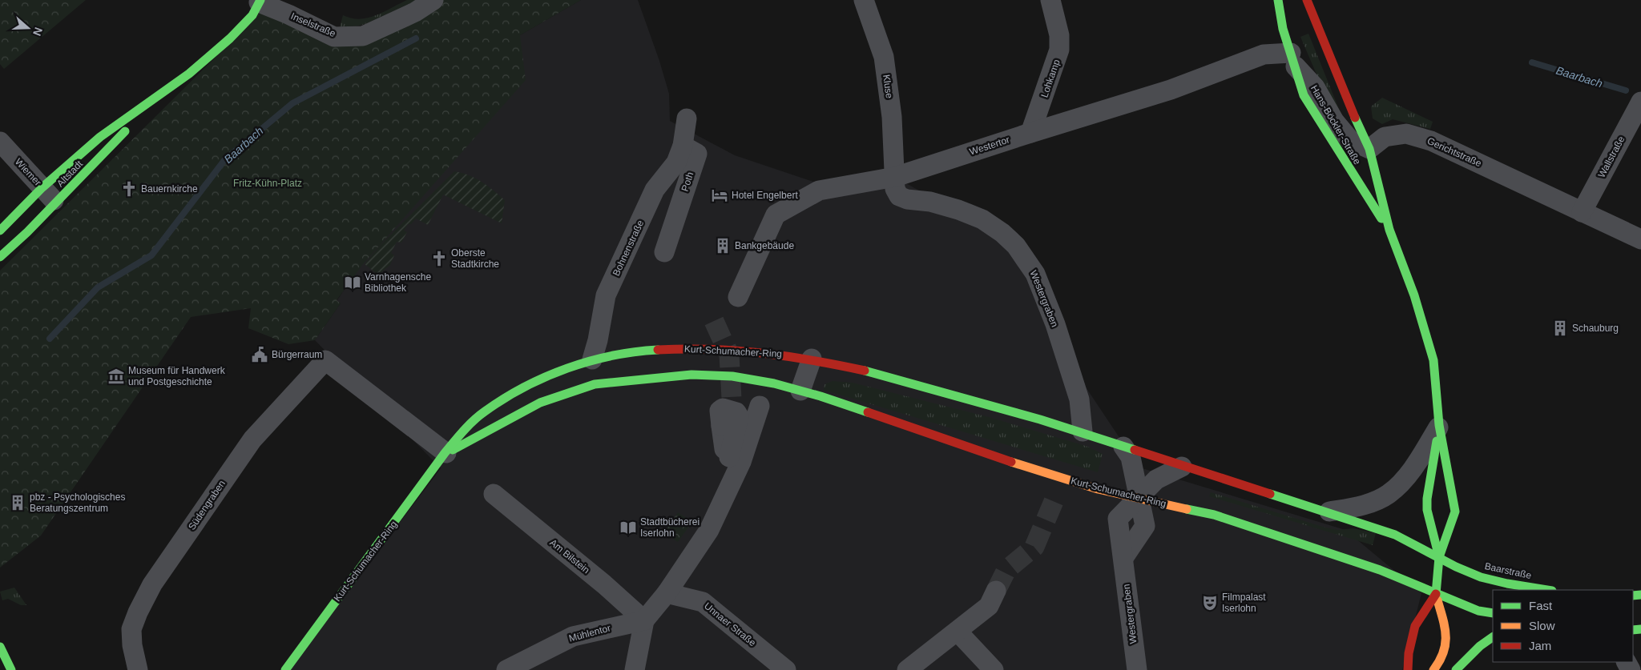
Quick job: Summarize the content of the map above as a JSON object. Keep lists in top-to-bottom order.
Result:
{
  "streets": {
    "street": [
      "Inselstraße",
      "Lohkamp",
      "Kluse",
      "Hans-Böckler-Straße",
      "Westertor",
      "Gerichtstraße",
      "Wallstraße",
      "Wiemer",
      "Altstadt",
      "Poth",
      "Bohnenstraße",
      "Westergraben",
      "Kurt-Schumacher-Ring",
      "Südengraben",
      "Am Bilstein",
      "Baarstraße",
      "Unnaer Straße",
      "Mühlentor"
    ]
  },
  "crossings": [
    ["Inselstraße", "Altstadt"],
    ["Lohkamp", "Westertor"],
    ["Kluse", "Westertor"],
    ["Kluse", "Westergraben"],
    ["Hans-Böckler-Straße", "Westertor"],
    ["Hans-Böckler-Straße", "Gerichtstraße"],
    ["Hans-Böckler-Straße", "Kurt-Schumacher-Ring"],
    ["Hans-Böckler-Straße", "Baarstraße"],
    ["Westertor", "Westergraben"],
    ["Gerichtstraße", "Wallstraße"],
    ["Wiemer", "Altstadt"],
    ["Poth", "Bohnenstraße"],
    ["Bohnenstraße", "Kurt-Schumacher-Ring"],
    ["Westergraben", "Kurt-Schumacher-Ring"],
    ["Kurt-Schumacher-Ring", "Südengraben"],
    ["Kurt-Schumacher-Ring", "Baarstraße"],
    ["Am Bilstein", "Mühlentor"]
  ],
  "water": ["Baarbach"],
  "parks": ["Fritz-Kühn-Platz"],
  "places": {
    "church": ["Bauernkirche", "Oberste Stadtkirche"],
    "hotel": ["Hotel Engelbert"],
    "building": ["Bankgebäude", "Schauburg", "pbz - Psychologisches Beratungszentrum"],
    "library": ["Varnhagensche Bibliothek", "Stadtbücherei Iserlohn"],
    "public building": ["Bürgerraum"],
    "museum": ["Museum für Handwerk und Postgeschichte"],
    "theatre": ["Filmpalast Iserlohn"]
  },
  "legend": ["Fast", "Slow", "Jam"],
  "north": "right"
}
